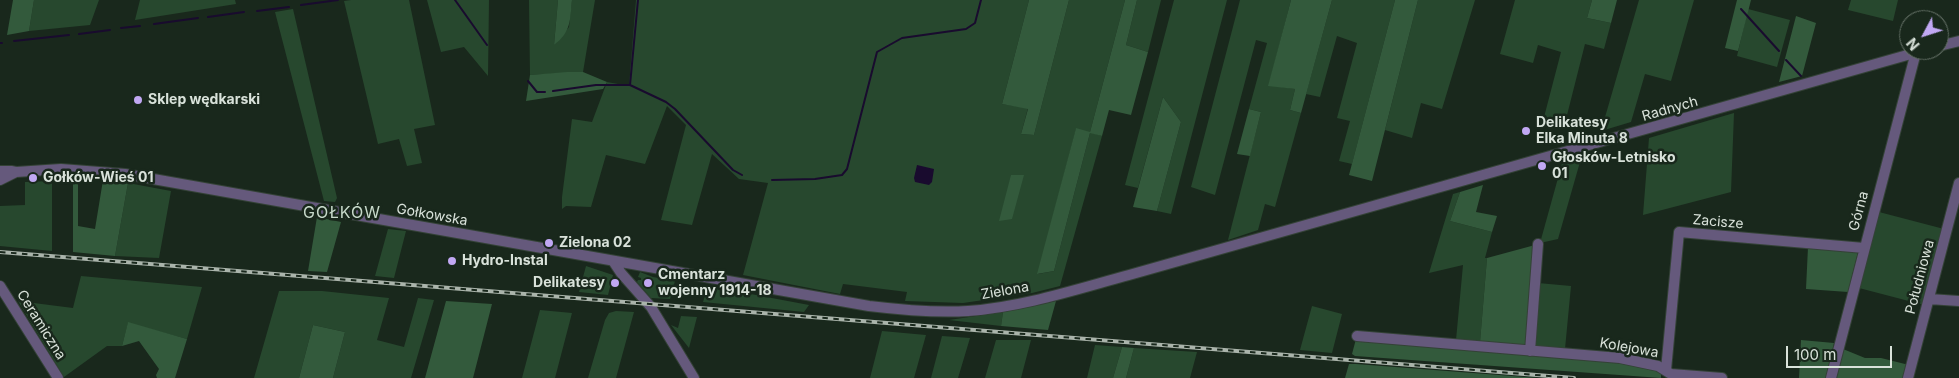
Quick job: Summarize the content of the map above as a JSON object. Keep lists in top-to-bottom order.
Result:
{
  "streets": {
    "street": [
      "Radnych",
      "Górna",
      "Gołkowska",
      "Zacisze",
      "Południowa",
      "Zielona",
      "Ceramiczna",
      "Kolejowa"
    ]
  },
  "crossings": [
    ["Radnych", "Zielona"],
    ["Górna", "Zacisze"],
    ["Gołkowska", "Zielona"],
    ["Zacisze", "Kolejowa"]
  ],
  "districts": ["GOŁKÓW"],
  "places": [
    "Sklep wędkarski",
    "Delikatesy Elka Minuta 8",
    "Głosków-Letnisko 01",
    "Gołków-Wieś 01",
    "Zielona 02",
    "Hydro-Instal",
    "Delikatesy",
    "Cmentarz wojenny 1914-18"
  ],
  "scale_bar": "100 m",
  "north": "bottom left"
}
